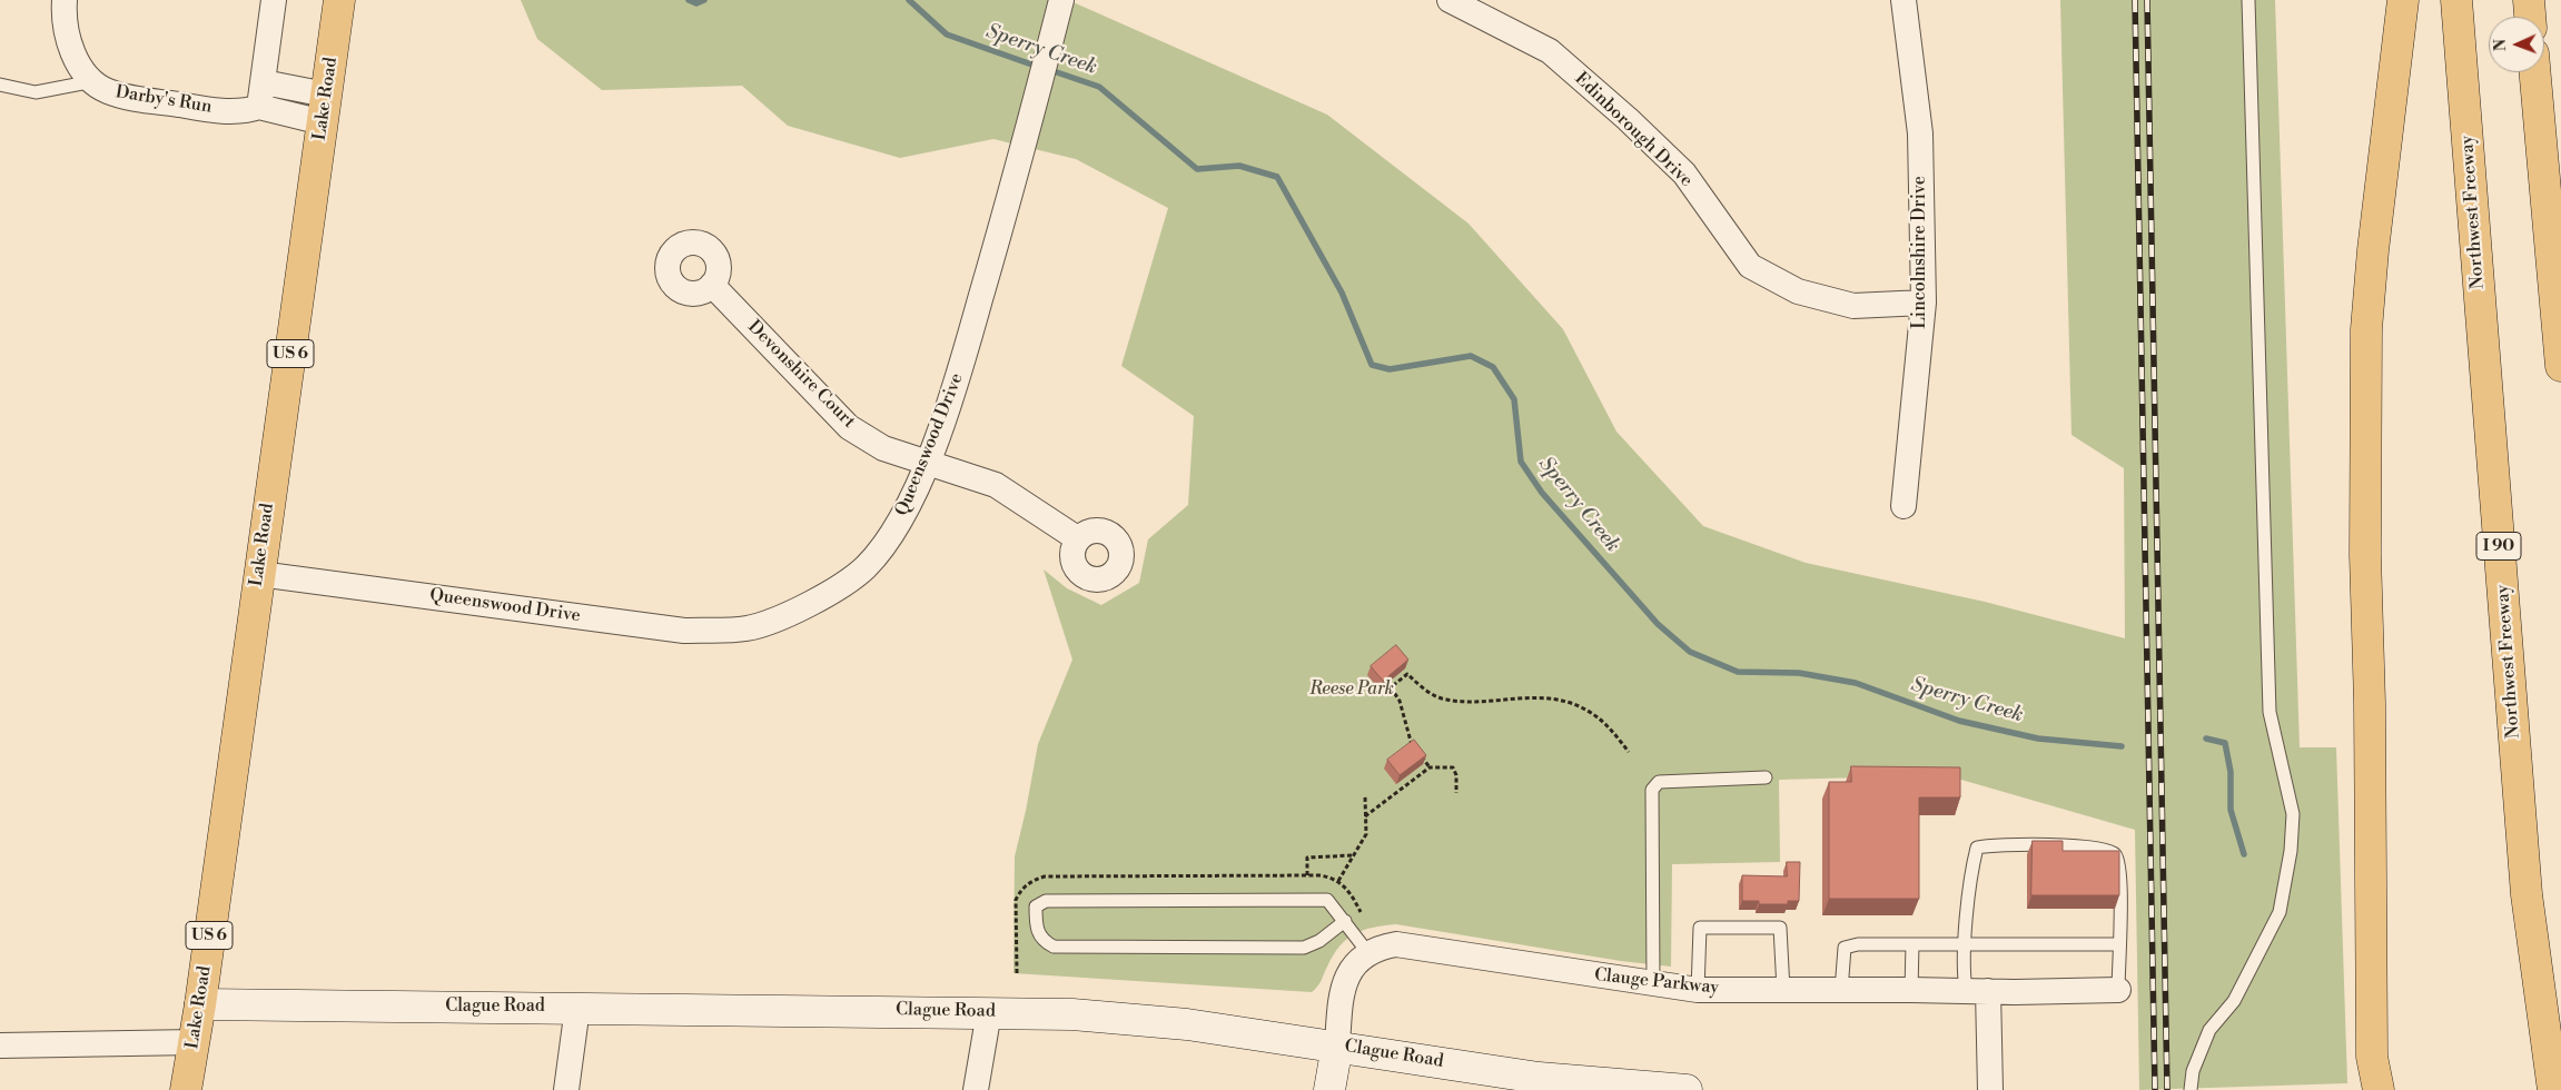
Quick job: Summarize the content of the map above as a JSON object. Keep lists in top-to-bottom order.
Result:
{
  "streets": {
    "main road": [
      "Lake Road",
      "Northwest Freeway",
      "US 6",
      "I 90",
      "Clague Road"
    ],
    "street": [
      "Darby's Run",
      "Edinborough Drive",
      "Lincolnshire Drive",
      "Devonshire Court",
      "Queenswood Drive",
      "Clauge Parkway"
    ]
  },
  "crossings": [
    ["Lake Road", "Darby's Run"],
    ["Lake Road", "Queenswood Drive"],
    ["Lake Road", "Clague Road"],
    ["Edinborough Drive", "Lincolnshire Drive"],
    ["Devonshire Court", "Queenswood Drive"],
    ["Clauge Parkway", "Clague Road"]
  ],
  "water": ["Sperry Creek"],
  "parks": ["Reese Park"],
  "north": "left"
}
